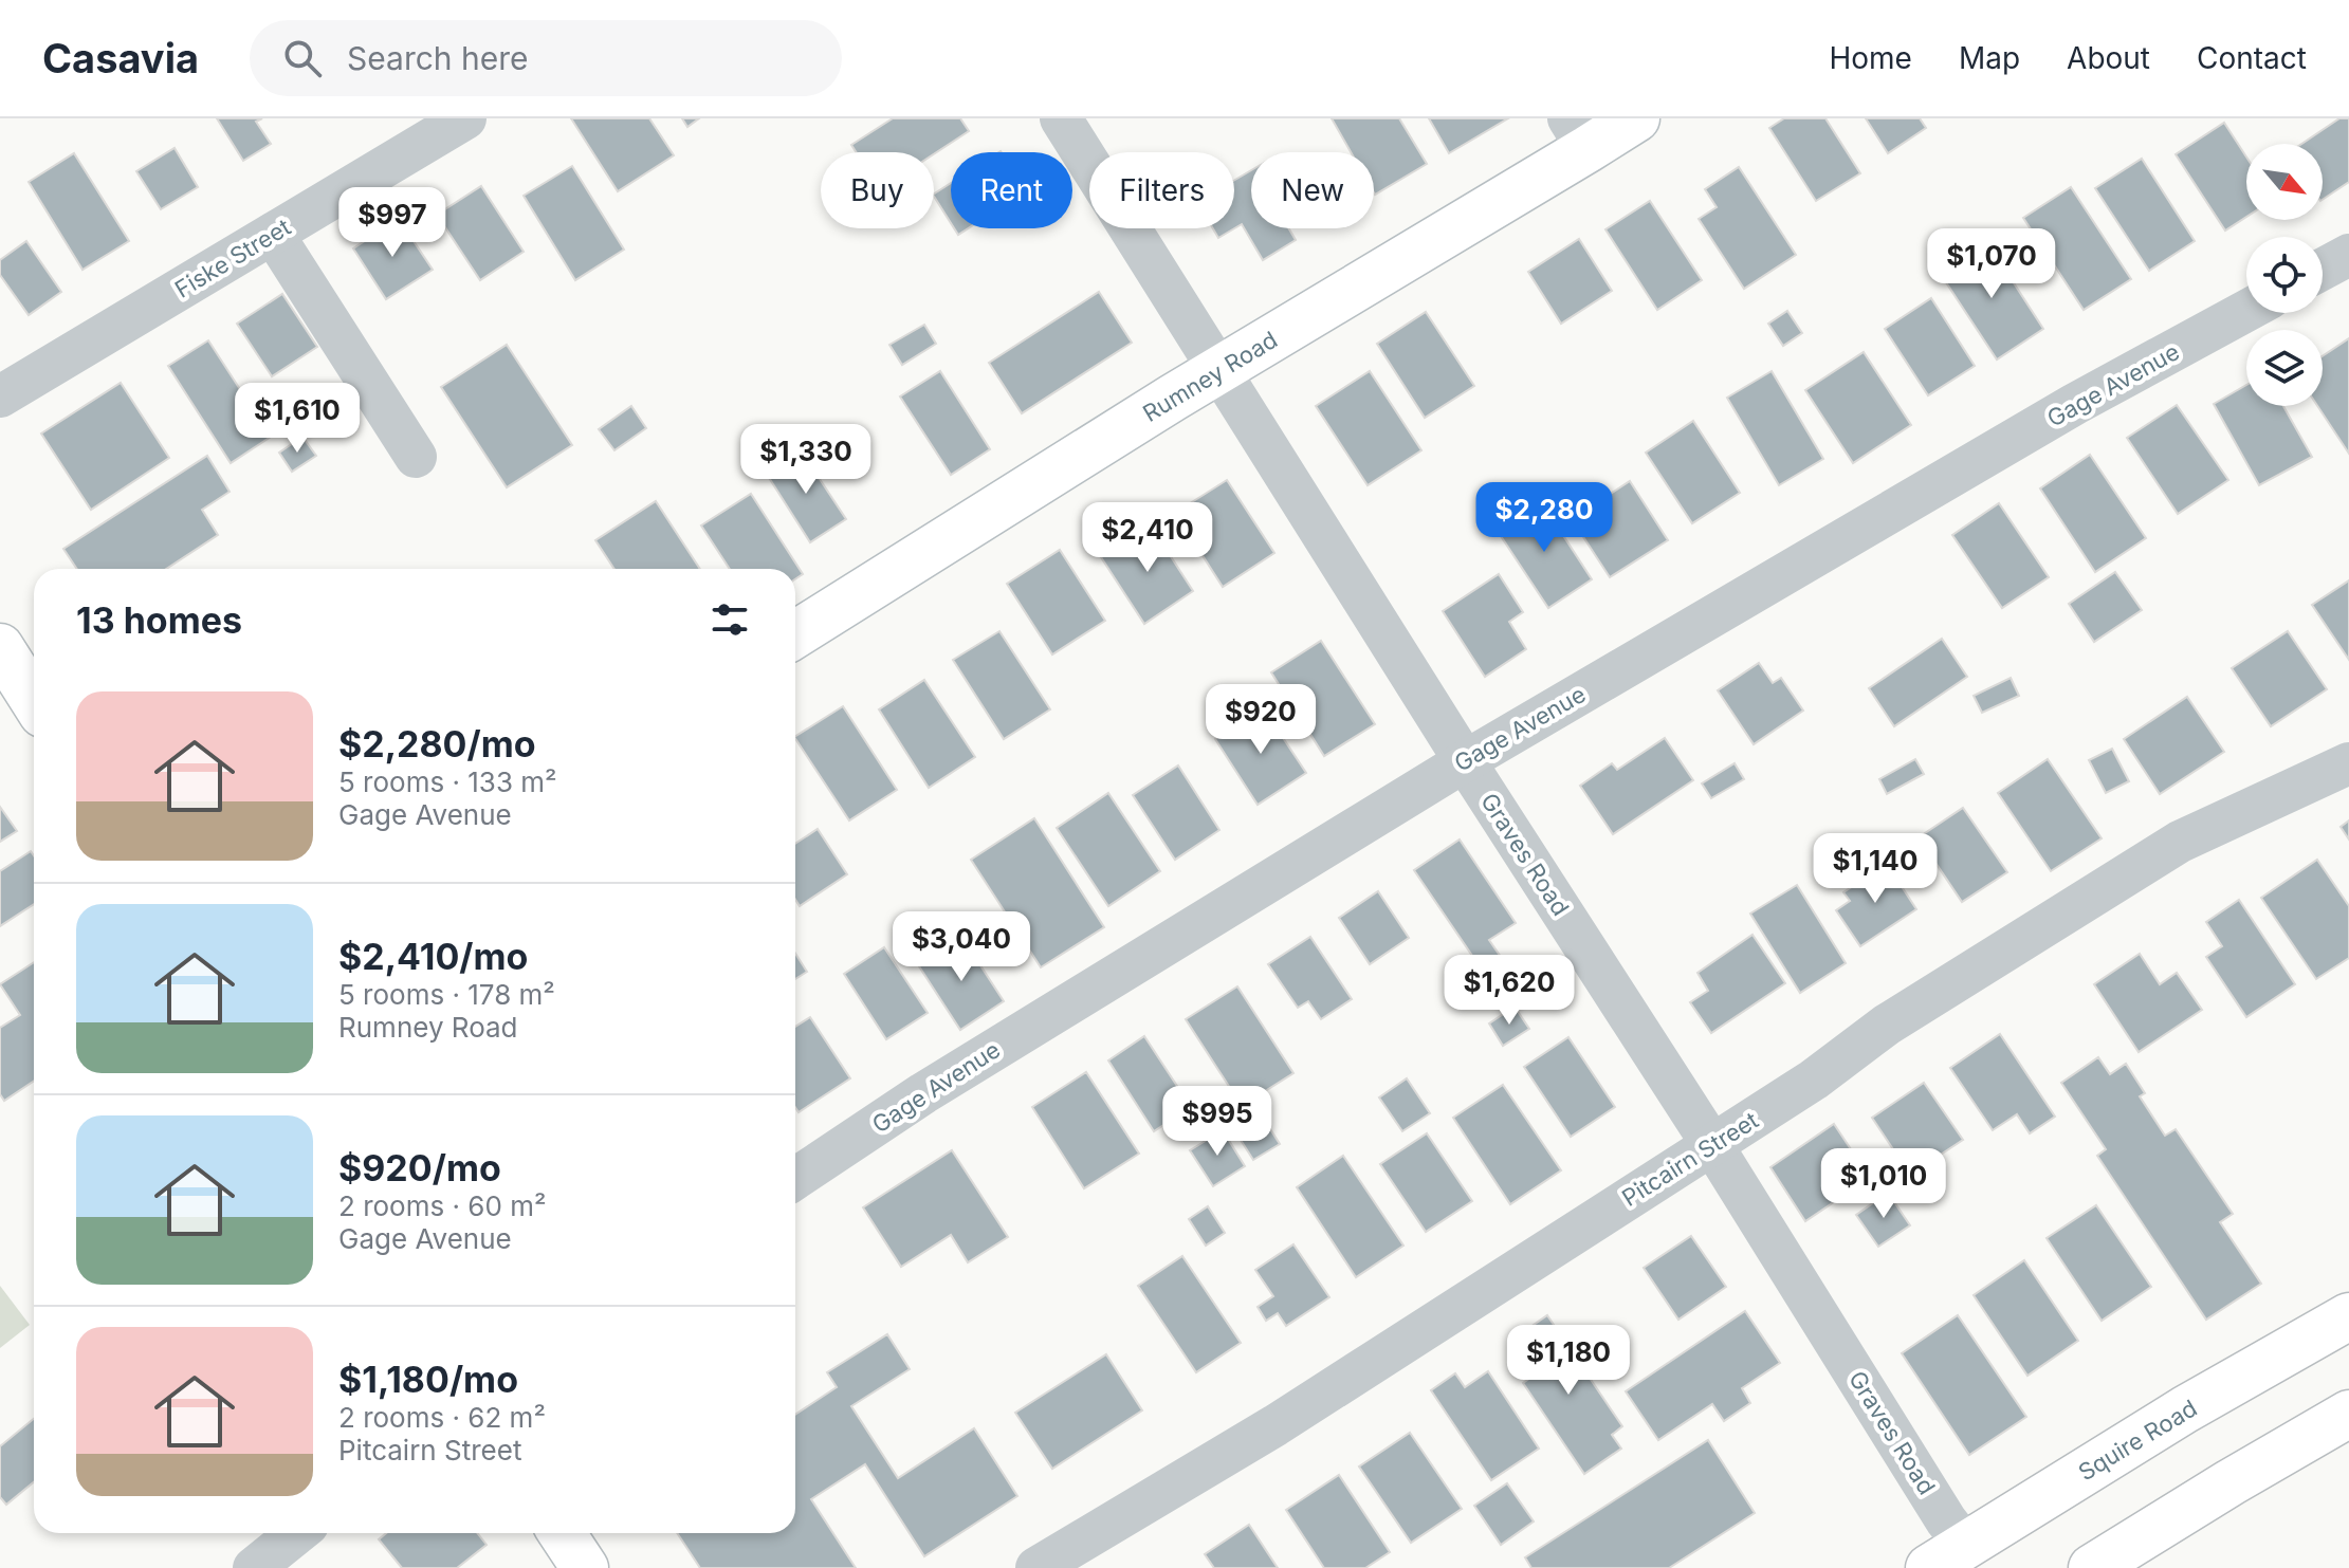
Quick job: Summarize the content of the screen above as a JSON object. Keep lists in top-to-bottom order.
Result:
{
  "streets": {
    "main road": ["Rumney Road", "Squire Road"],
    "street": [
      "Fiske Street",
      "Gage Avenue",
      "Graves Road",
      "Pitcairn Street"
    ]
  },
  "crossings": [
    ["Rumney Road", "Graves Road"],
    ["Gage Avenue", "Graves Road"],
    ["Graves Road", "Pitcairn Street"],
    ["Graves Road", "Squire Road"]
  ],
  "north": "bottom right",
  "page": {
    "header": "Casavia",
    "search": "Search here",
    "nav": [
      "Home",
      "Map",
      "About",
      "Contact"
    ],
    "chip": [
      "Buy",
      "Rent",
      "Filters",
      "New"
    ],
    "price": [
      "$997",
      "$1,070",
      "$1,610",
      "$1,330",
      "$2,280",
      "$2,410",
      "$920",
      "$1,140",
      "$3,040",
      "$1,620",
      "$995",
      "$1,010",
      "$1,180"
    ],
    "heading": "13 homes",
    "list": [
      {
        "name": "$2,280/mo",
        "note": "5 rooms · 133 m² · Gage Avenue"
      },
      {
        "name": "$2,410/mo",
        "note": "5 rooms · 178 m² · Rumney Road"
      },
      {
        "name": "$920/mo",
        "note": "2 rooms · 60 m² · Gage Avenue"
      },
      {
        "name": "$1,180/mo",
        "note": "2 rooms · 62 m² · Pitcairn Street"
      }
    ]
  }
}
